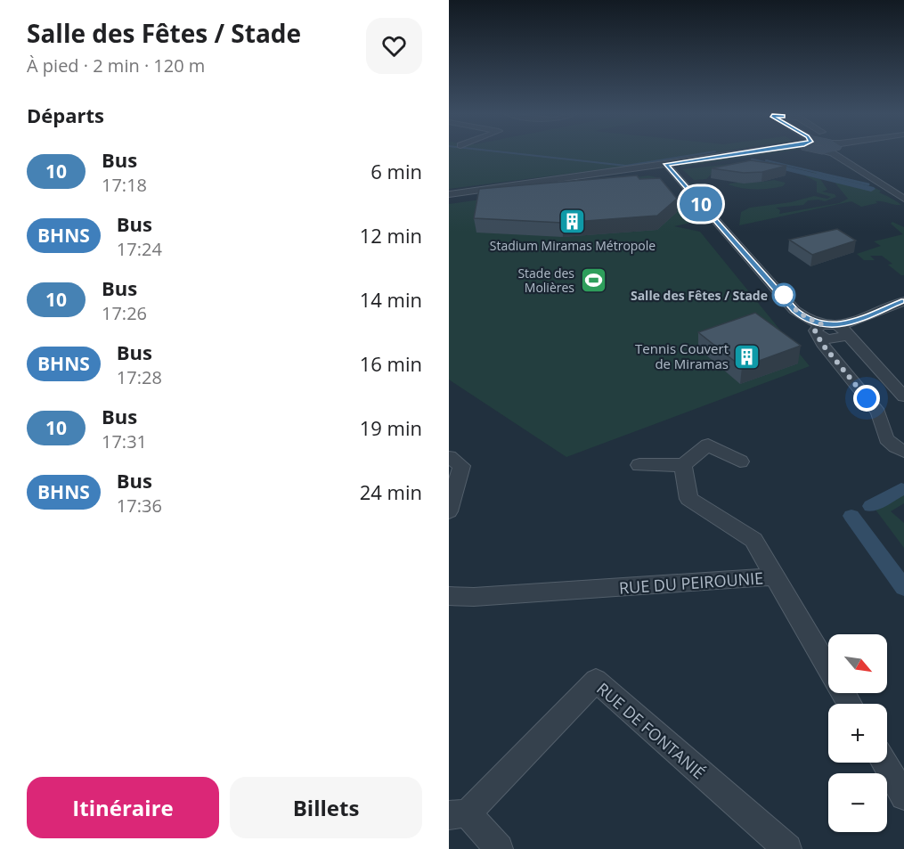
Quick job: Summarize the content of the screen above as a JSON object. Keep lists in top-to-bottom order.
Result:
{
  "streets": {
    "street": ["RUE DU PEIROUNIE", "RUE DE FONTANIÉ"]
  },
  "places": {
    "building": ["Stadium Miramas Métropole", "Tennis Couvert de Miramas"],
    "sports": ["Stade des Molières"],
    "other": ["Salle des Fêtes / Stade"]
  },
  "lines": ["bus line 10"],
  "north": "bottom right",
  "page": {
    "heading": [
      ["Salle des Fêtes / Stade", "À pied · 2 min · 120 m"],
      "Départs"
    ],
    "on_map": "10",
    "list": [
      {
        "mark": "10",
        "name": "Bus",
        "note": "17:18",
        "value": "6 min"
      },
      {
        "mark": "BHNS",
        "name": "Bus",
        "note": "17:24",
        "value": "12 min"
      },
      {
        "mark": "10",
        "name": "Bus",
        "note": "17:26",
        "value": "14 min"
      },
      {
        "mark": "BHNS",
        "name": "Bus",
        "note": "17:28",
        "value": "16 min"
      },
      {
        "mark": "10",
        "name": "Bus",
        "note": "17:31",
        "value": "19 min"
      },
      {
        "mark": "BHNS",
        "name": "Bus",
        "note": "17:36",
        "value": "24 min"
      }
    ],
    "map_buttons": ["+", "−"],
    "buttons": ["Itinéraire", "Billets"]
  }
}
